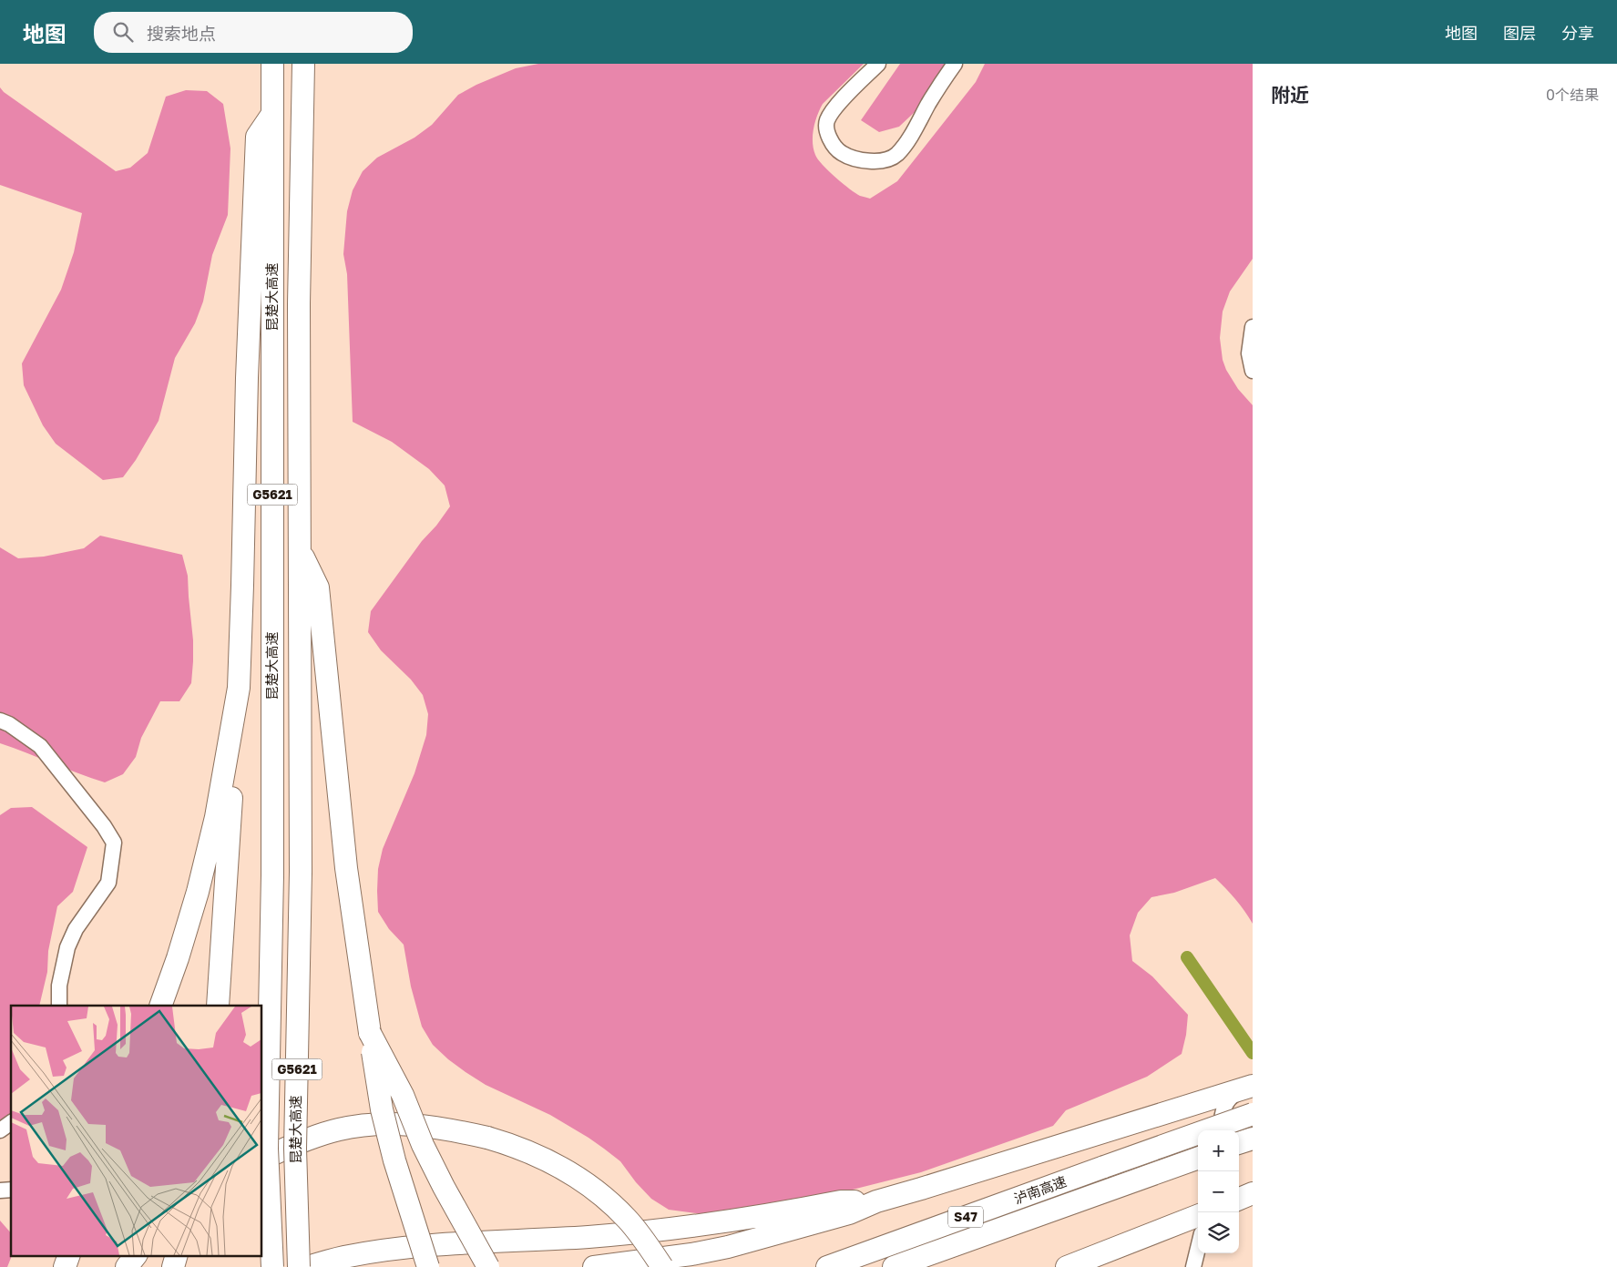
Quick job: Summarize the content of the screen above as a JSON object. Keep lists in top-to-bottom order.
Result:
{
  "streets": {
    "highway": [
      "昆楚大高速",
      "G5621",
      "泸南高速",
      "S47"
    ]
  },
  "page": {
    "header": "地图",
    "search": "搜索地点",
    "nav": ["地图", "图层", "分享"],
    "heading": ["附近", "0个结果"],
    "map_buttons": ["+", "−"]
  }
}
